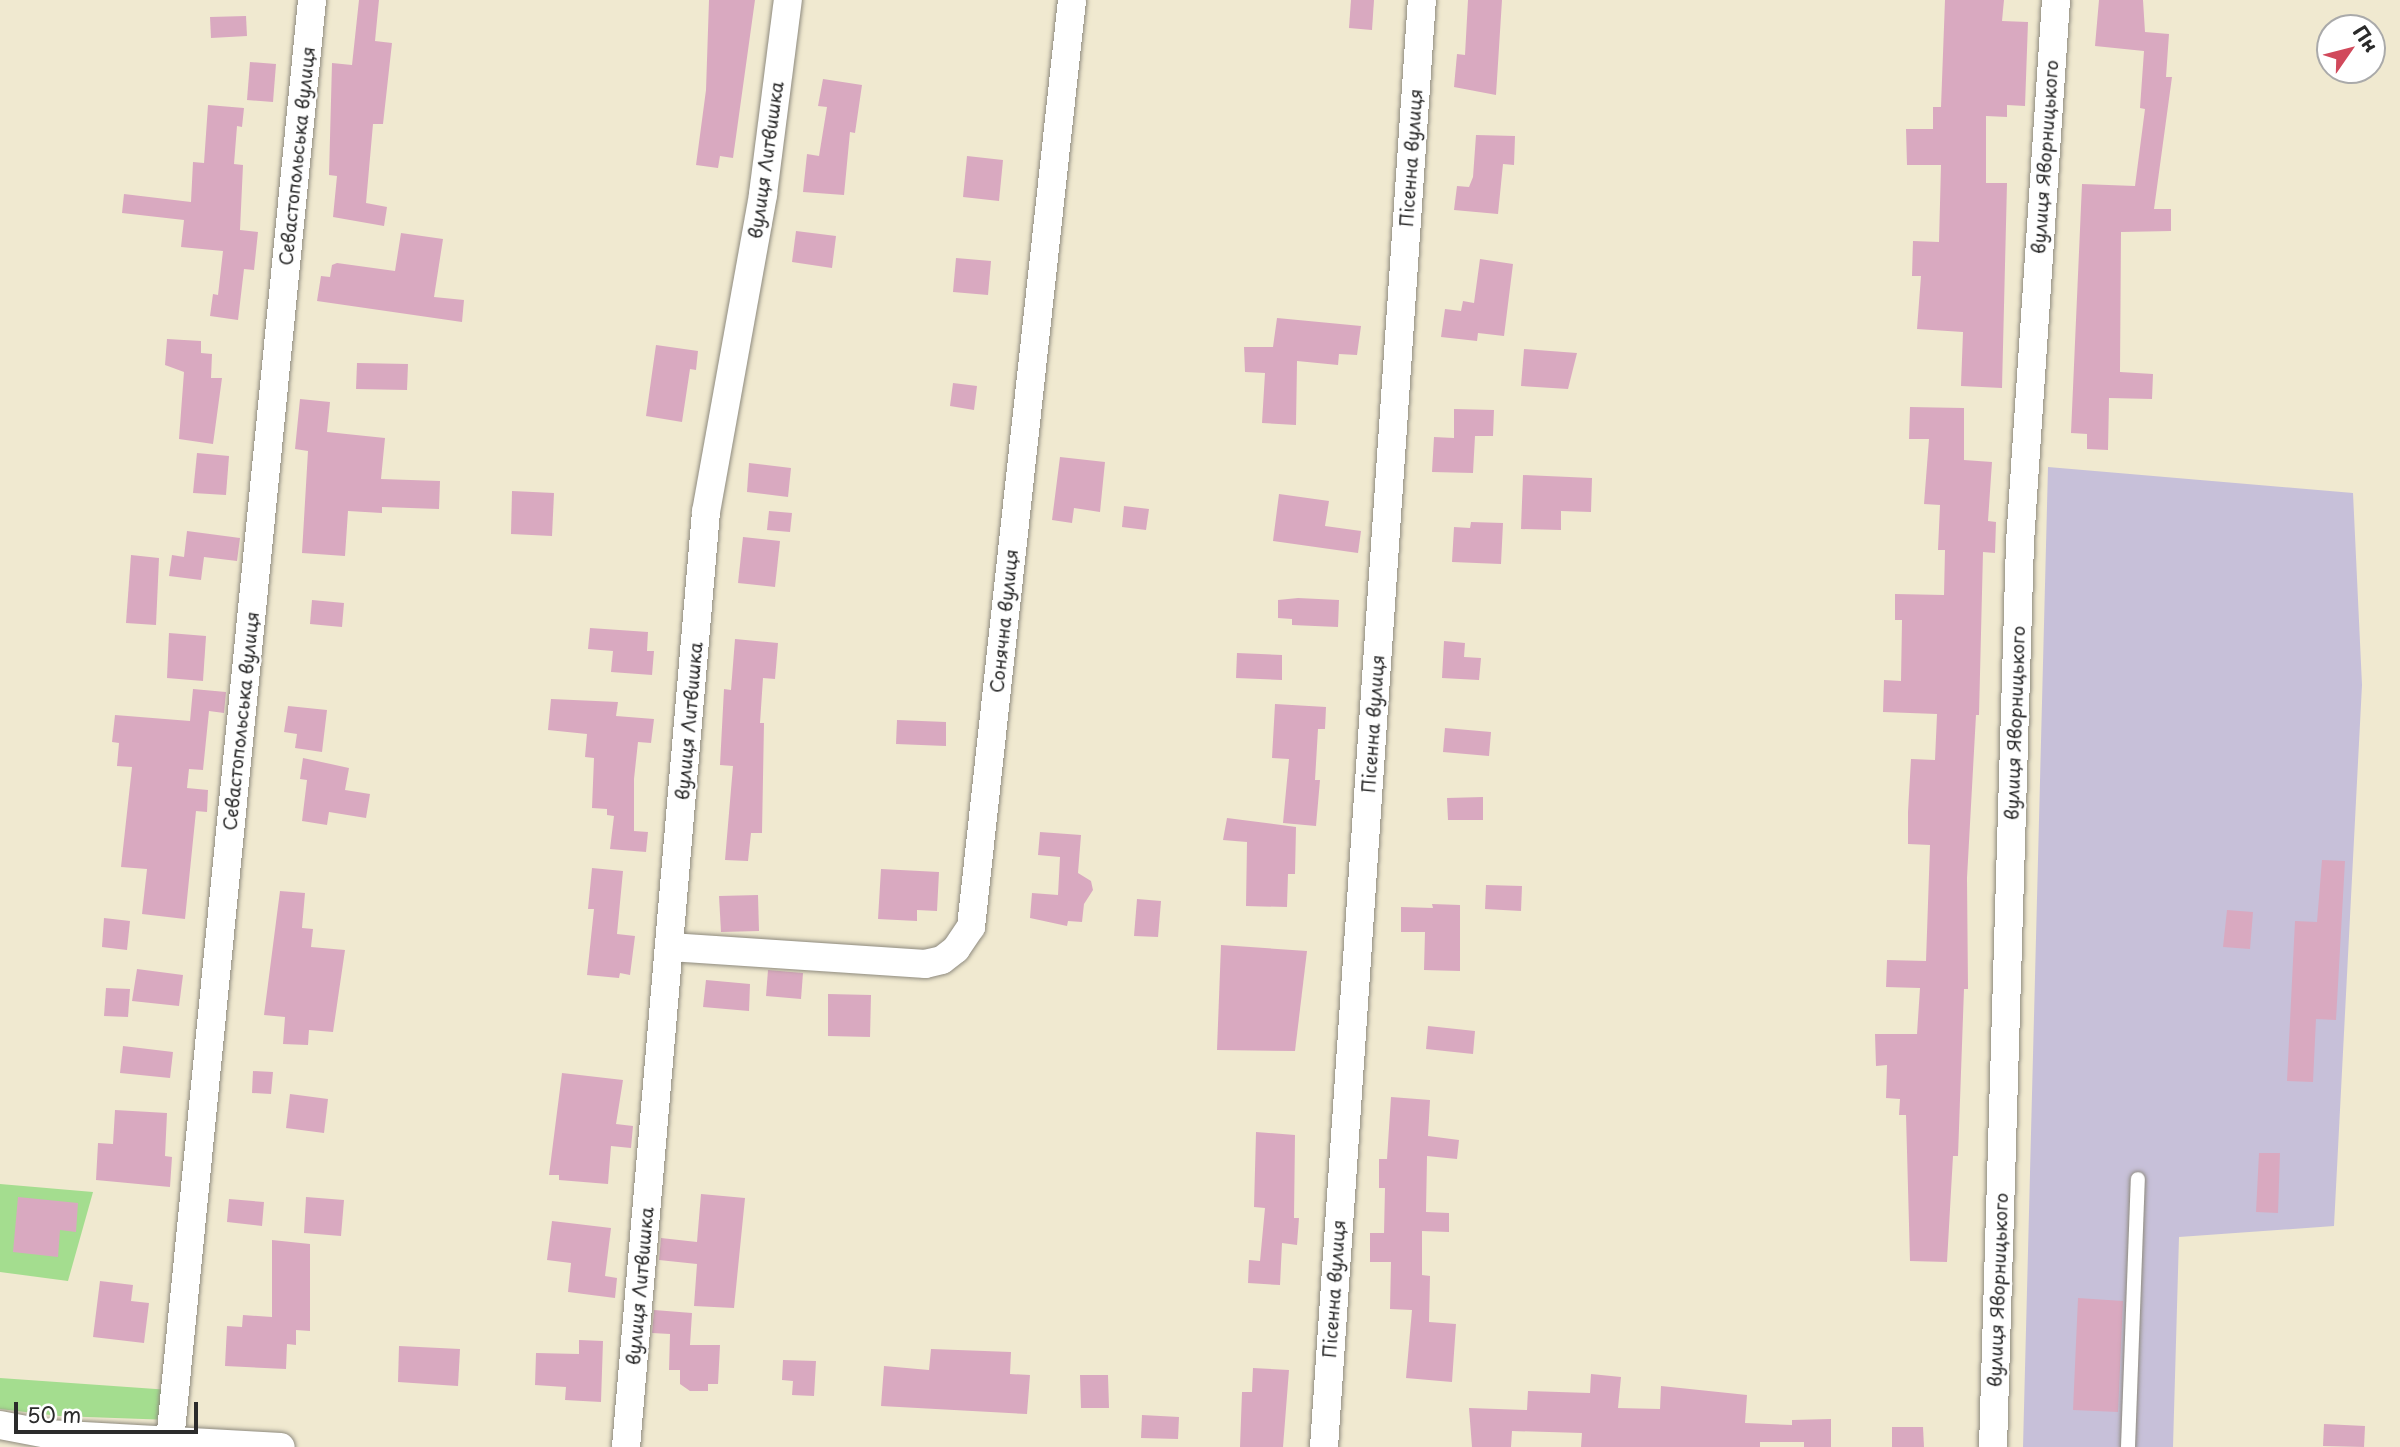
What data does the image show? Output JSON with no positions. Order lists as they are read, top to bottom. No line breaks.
{"streets":{"street":["Севастопольська вулиця","вулиця Яворницького","Пісенна вулиця","вулиця Литвишка","Сонячна вулиця"]},"crossings":[["вулиця Литвишка","Сонячна вулиця"]],"scale_bar":"50 m","north":"top right"}
